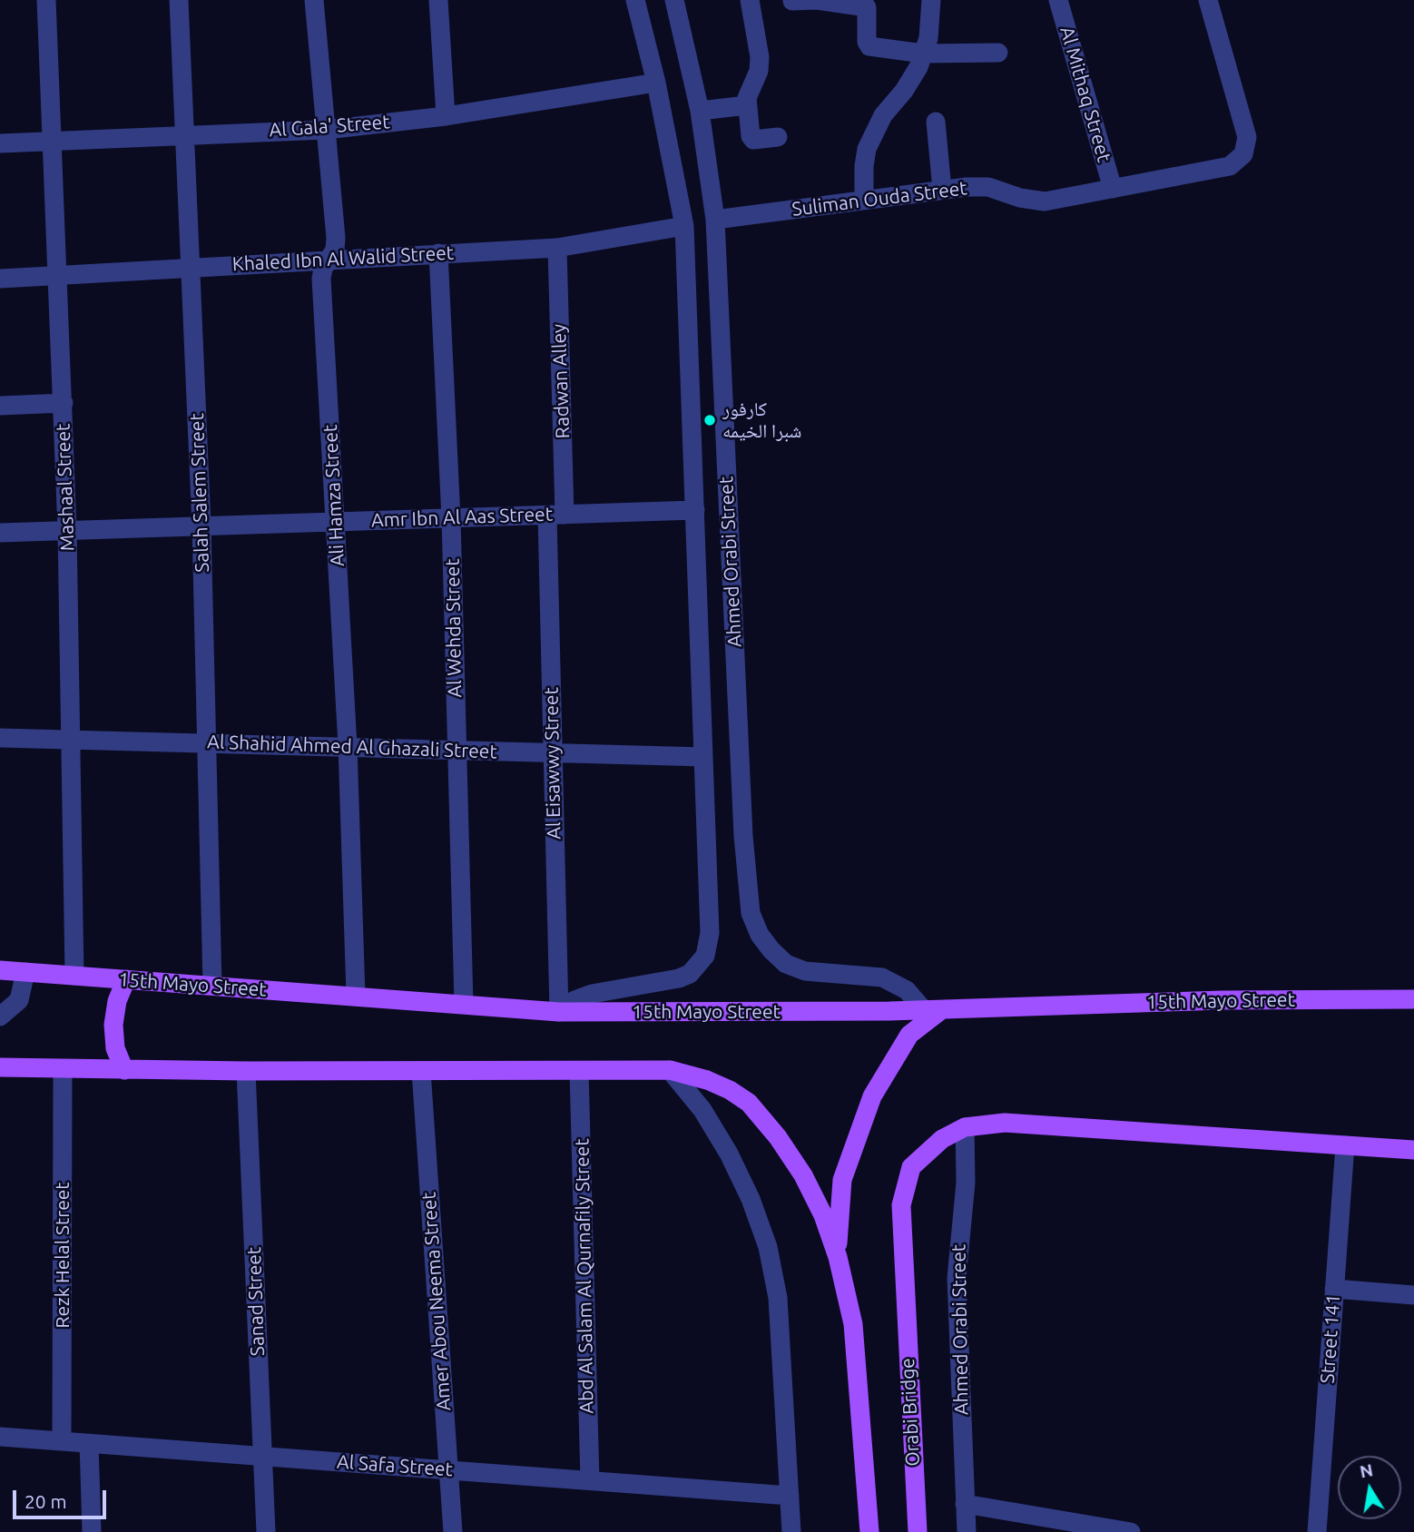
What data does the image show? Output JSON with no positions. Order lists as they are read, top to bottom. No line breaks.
{"streets":{"main road":["15th Mayo Street","Orabi Bridge"],"street":["Al Mithaq Street","Al Gala' Street","Suliman Ouda Street","Khaled Ibn Al Walid Street","Radwan Alley","Mashaal Street","Salah Salem Street","Ali Hamza Street","Amr Ibn Al Aas Street","Ahmed Orabi Street","Al Wehda Street","Al Shahid Ahmed Al Ghazali Street","Al Eisawwy Street","Rezk Helal Street","Abd Al Salam Al Qurnafily Street","Sanad Street","Amer Abou Neema Street","Street 141","Al Safa Street"]},"crossings":[["Al Mithaq Street","Suliman Ouda Street"],["Al Gala' Street","Mashaal Street"],["Al Gala' Street","Salah Salem Street"],["Al Gala' Street","Ali Hamza Street"],["Al Gala' Street","Ahmed Orabi Street"],["Suliman Ouda Street","Ahmed Orabi Street"],["Khaled Ibn Al Walid Street","Radwan Alley"],["Khaled Ibn Al Walid Street","Mashaal Street"],["Khaled Ibn Al Walid Street","Salah Salem Street"],["Khaled Ibn Al Walid Street","Ali Hamza Street"],["Khaled Ibn Al Walid Street","Ahmed Orabi Street"],["Khaled Ibn Al Walid Street","Al Wehda Street"],["Radwan Alley","Amr Ibn Al Aas Street"],["Radwan Alley","Al Eisawwy Street"],["Mashaal Street","Amr Ibn Al Aas Street"],["Mashaal Street","Al Shahid Ahmed Al Ghazali Street"],["Mashaal Street","15th Mayo Street"],["Salah Salem Street","Amr Ibn Al Aas Street"],["Salah Salem Street","Al Shahid Ahmed Al Ghazali Street"],["Salah Salem Street","15th Mayo Street"],["Ali Hamza Street","Amr Ibn Al Aas Street"],["Ali Hamza Street","Al Shahid Ahmed Al Ghazali Street"],["Ali Hamza Street","15th Mayo Street"],["Amr Ibn Al Aas Street","Ahmed Orabi Street"],["Amr Ibn Al Aas Street","Al Wehda Street"],["Amr Ibn Al Aas Street","Al Eisawwy Street"],["Ahmed Orabi Street","Al Shahid Ahmed Al Ghazali Street"],["Ahmed Orabi Street","Al Eisawwy Street"],["Ahmed Orabi Street","15th Mayo Street"],["Ahmed Orabi Street","Orabi Bridge"],["Al Wehda Street","Al Shahid Ahmed Al Ghazali Street"],["Al Wehda Street","15th Mayo Street"],["Al Shahid Ahmed Al Ghazali Street","Al Eisawwy Street"],["Al Eisawwy Street","15th Mayo Street"],["Rezk Helal Street","Al Safa Street"],["Abd Al Salam Al Qurnafily Street","Al Safa Street"],["Sanad Street","Al Safa Street"],["Amer Abou Neema Street","Al Safa Street"]],"places":["كارفور شبرا الخيمه"],"scale_bar":"20 m","north":"top"}
